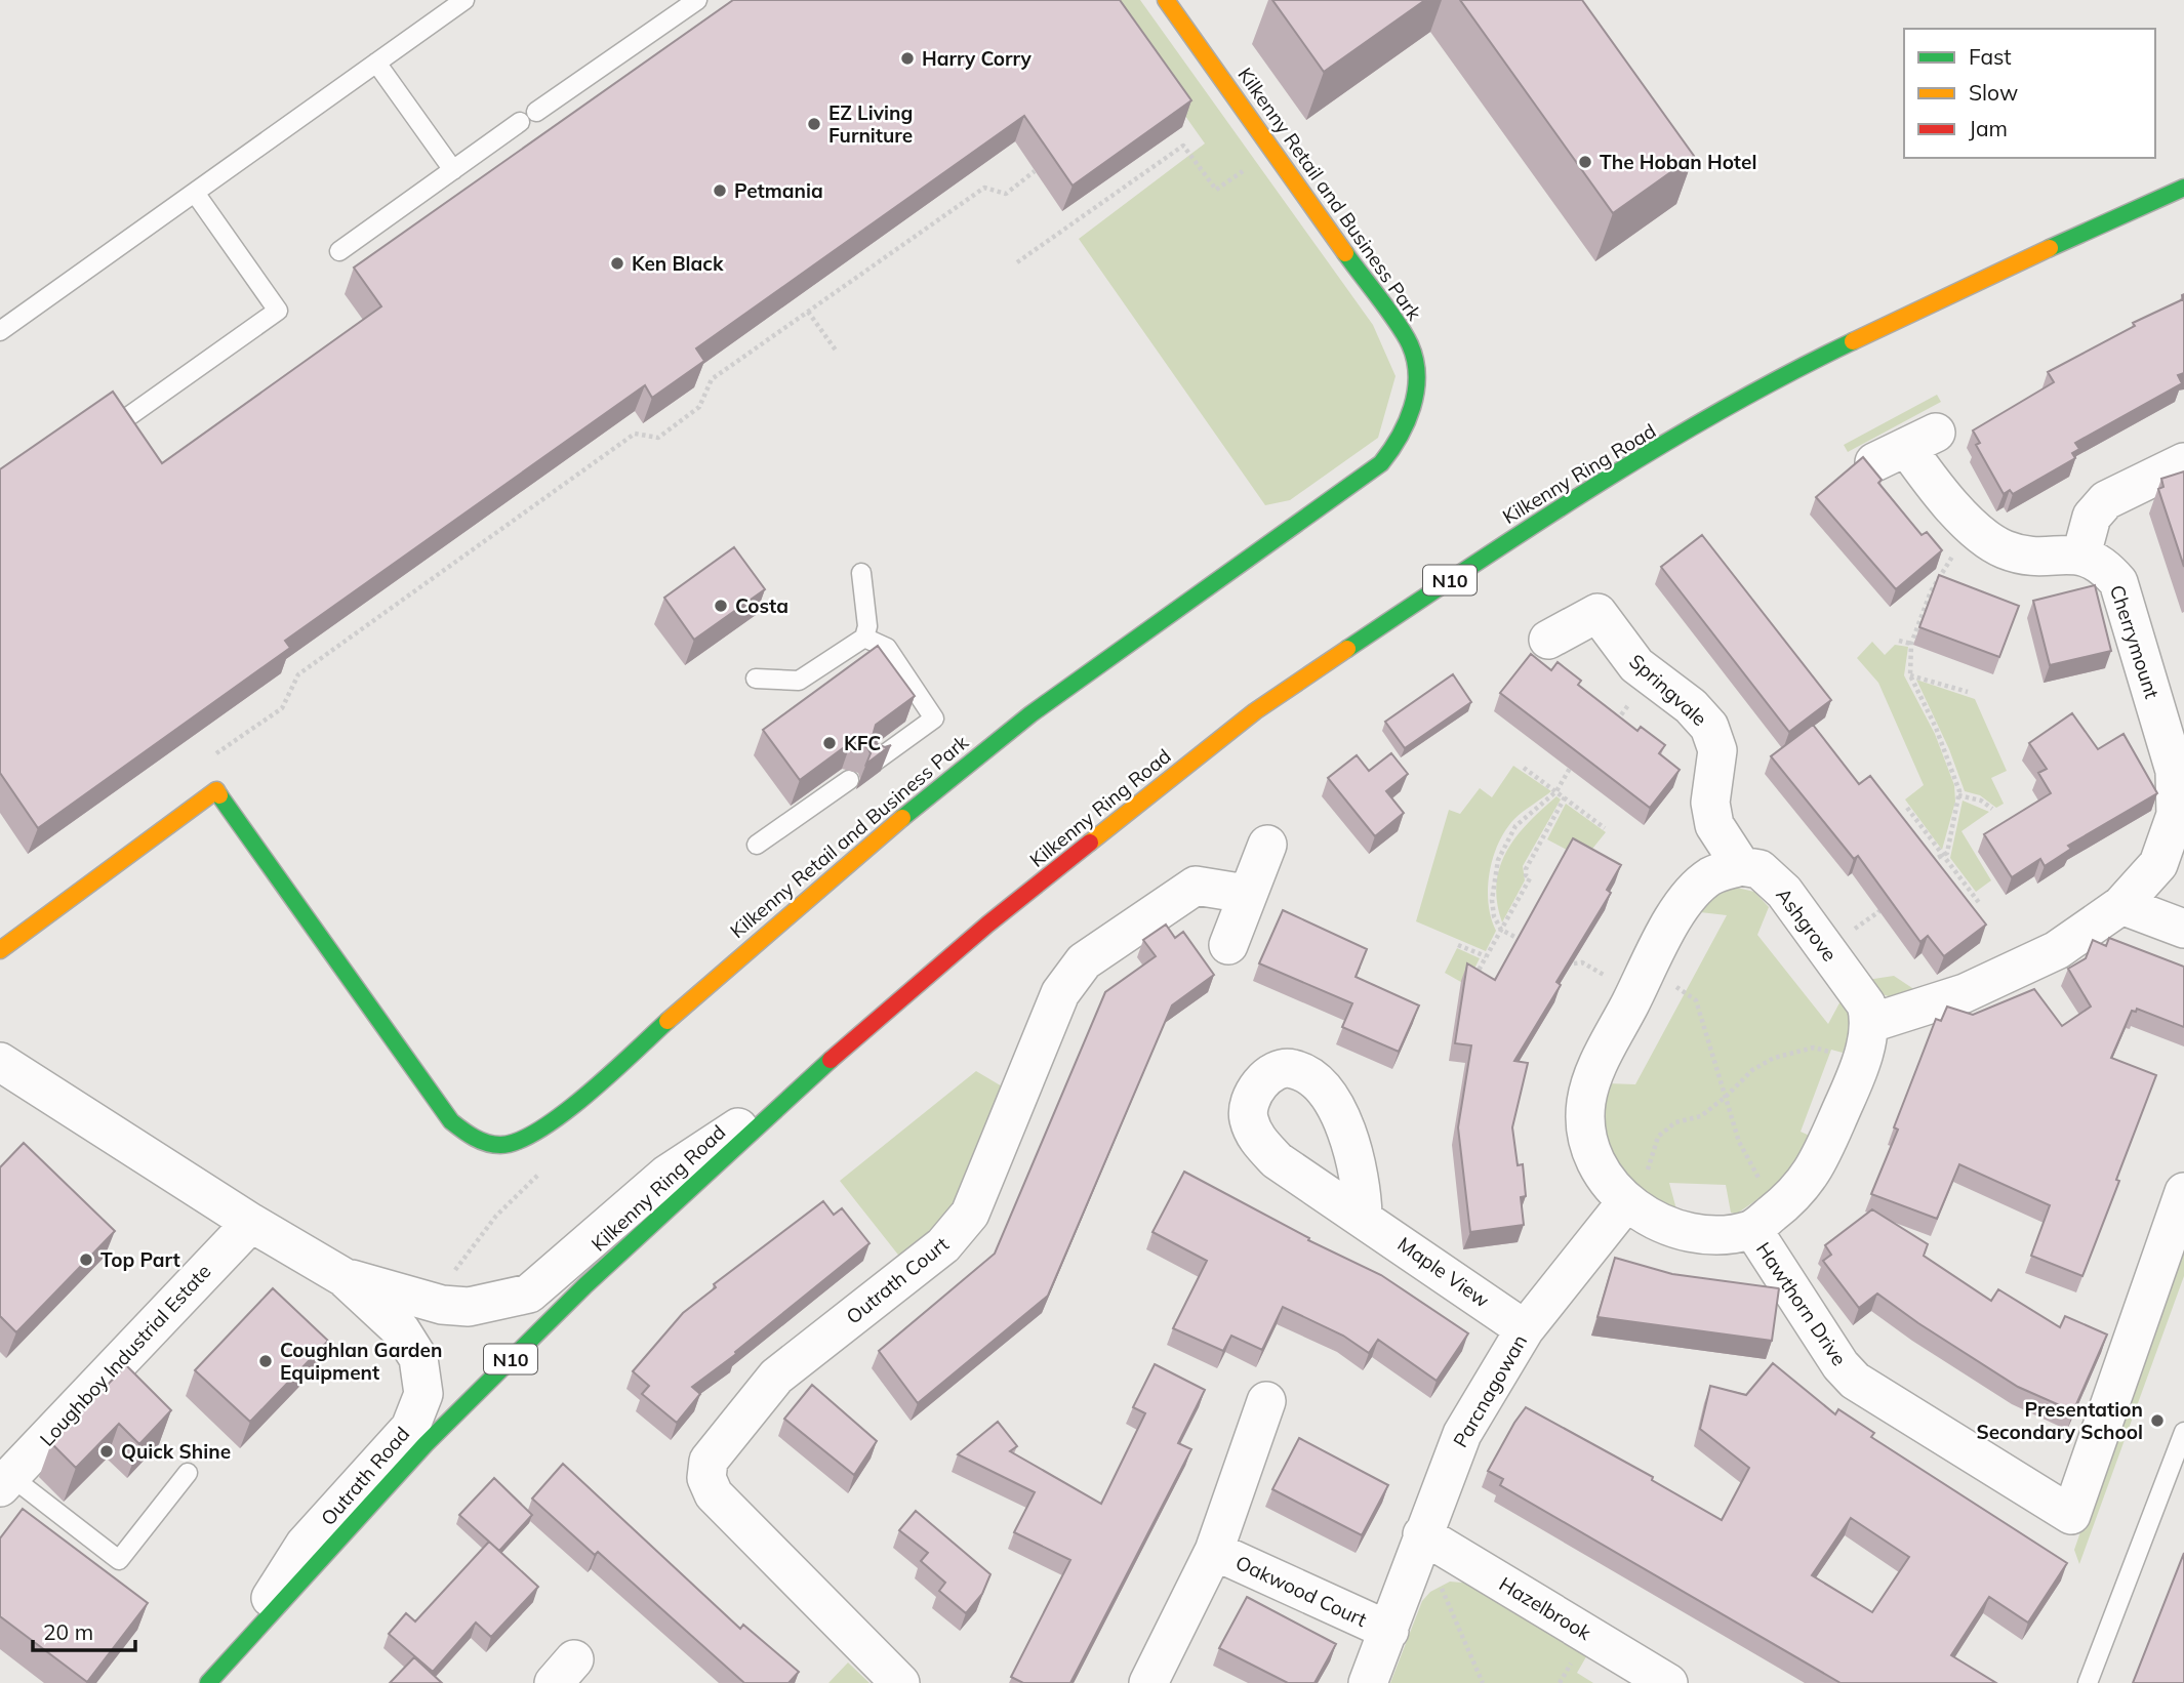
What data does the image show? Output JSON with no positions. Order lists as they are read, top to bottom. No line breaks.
{"streets":{"main road":["Kilkenny Retail and Business Park","Kilkenny Ring Road","N10"],"street":["Cherrymount","Springvale","Ashgrove","Maple View","Outrath Court","Hawthorn Drive","Loughboy Industrial Estate","Parcnagowan","Outrath Road","Oakwood Court","Hazelbrook"]},"crossings":[["Kilkenny Ring Road","Outrath Road"],["Cherrymount","Ashgrove"],["Springvale","Ashgrove"],["Maple View","Parcnagowan"],["Loughboy Industrial Estate","Outrath Road"],["Parcnagowan","Oakwood Court"],["Parcnagowan","Hazelbrook"]],"places":["Harry Corry","EZ Living Furniture","The Hoban Hotel","Petmania","Ken Black","Costa","KFC","Top Part","Coughlan Garden Equipment","Presentation Secondary School","Quick Shine"],"legend":["Fast","Slow","Jam"],"scale_bar":"20 m"}
